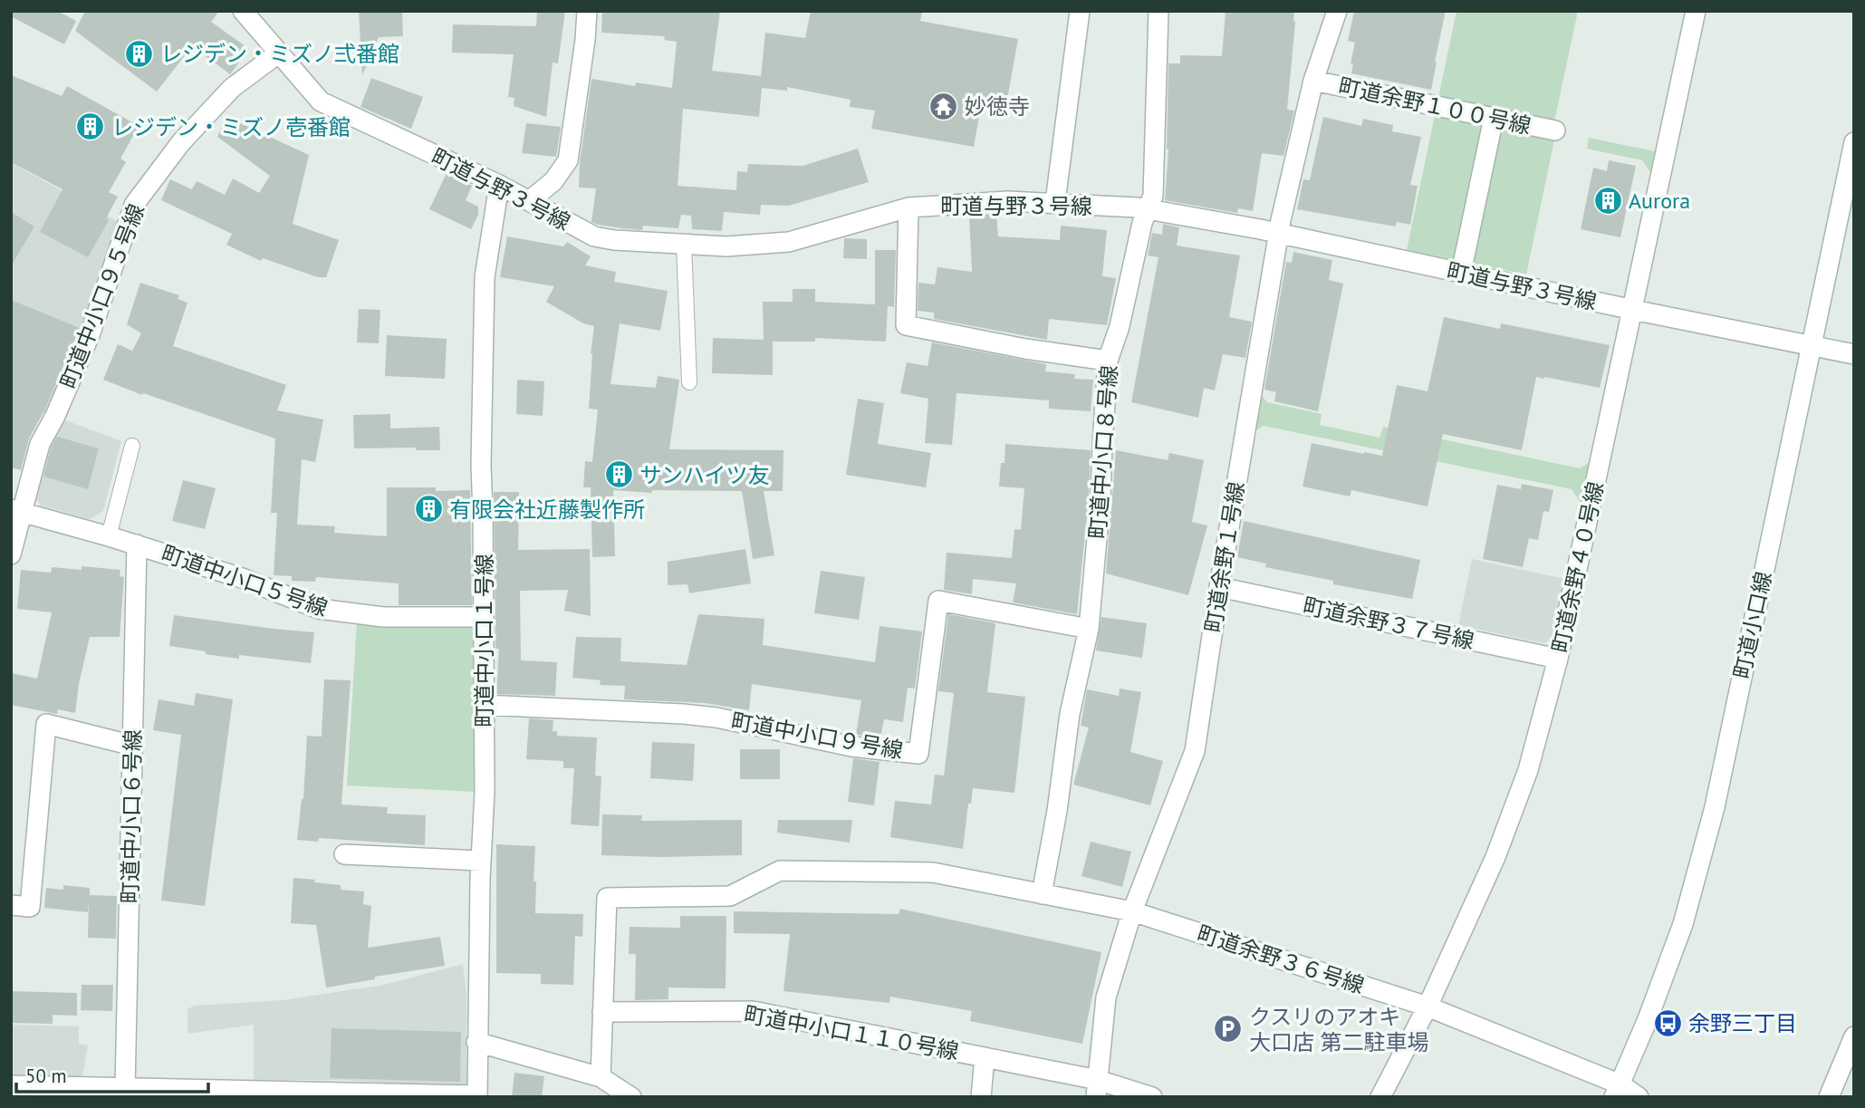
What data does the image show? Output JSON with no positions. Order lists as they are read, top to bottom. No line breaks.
{"streets":{"street":["町道余野１００号線","町道与野３号線","町道中小口９５号線","町道中小口８号線","町道余野１号線","町道余野４０号線","町道中小口５号線","町道余野３７号線","町道小口線","町道中小口１号線","町道中小口９号線","町道中小口６号線","町道余野３６号線","町道中小口１１０号線"]},"crossings":[["町道余野１００号線","町道余野１号線"],["町道与野３号線","町道中小口９５号線"],["町道与野３号線","町道中小口８号線"],["町道与野３号線","町道余野１号線"],["町道与野３号線","町道余野４０号線"],["町道与野３号線","町道小口線"],["町道与野３号線","町道中小口１号線"],["町道中小口９５号線","町道中小口５号線"],["町道中小口８号線","町道中小口９号線"],["町道中小口８号線","町道余野３６号線"],["町道余野１号線","町道余野３７号線"],["町道余野１号線","町道余野３６号線"],["町道余野１号線","町道中小口１１０号線"],["町道余野４０号線","町道余野３７号線"],["町道余野４０号線","町道余野３６号線"],["町道中小口５号線","町道中小口１号線"],["町道中小口５号線","町道中小口６号線"],["町道小口線","町道余野３６号線"],["町道中小口１号線","町道中小口９号線"],["町道余野３６号線","町道中小口１１０号線"]],"places":{"building":["レジデン・ミズノ弍番館","レジデン・ミズノ壱番館","Aurora","サンハイツ友","有限会社近藤製作所"],"temple":["妙徳寺"],"bus stop":["余野三丁目"],"parking":["クスリのアオキ 大口店 第二駐車場"]},"scale_bar":"50 m"}
